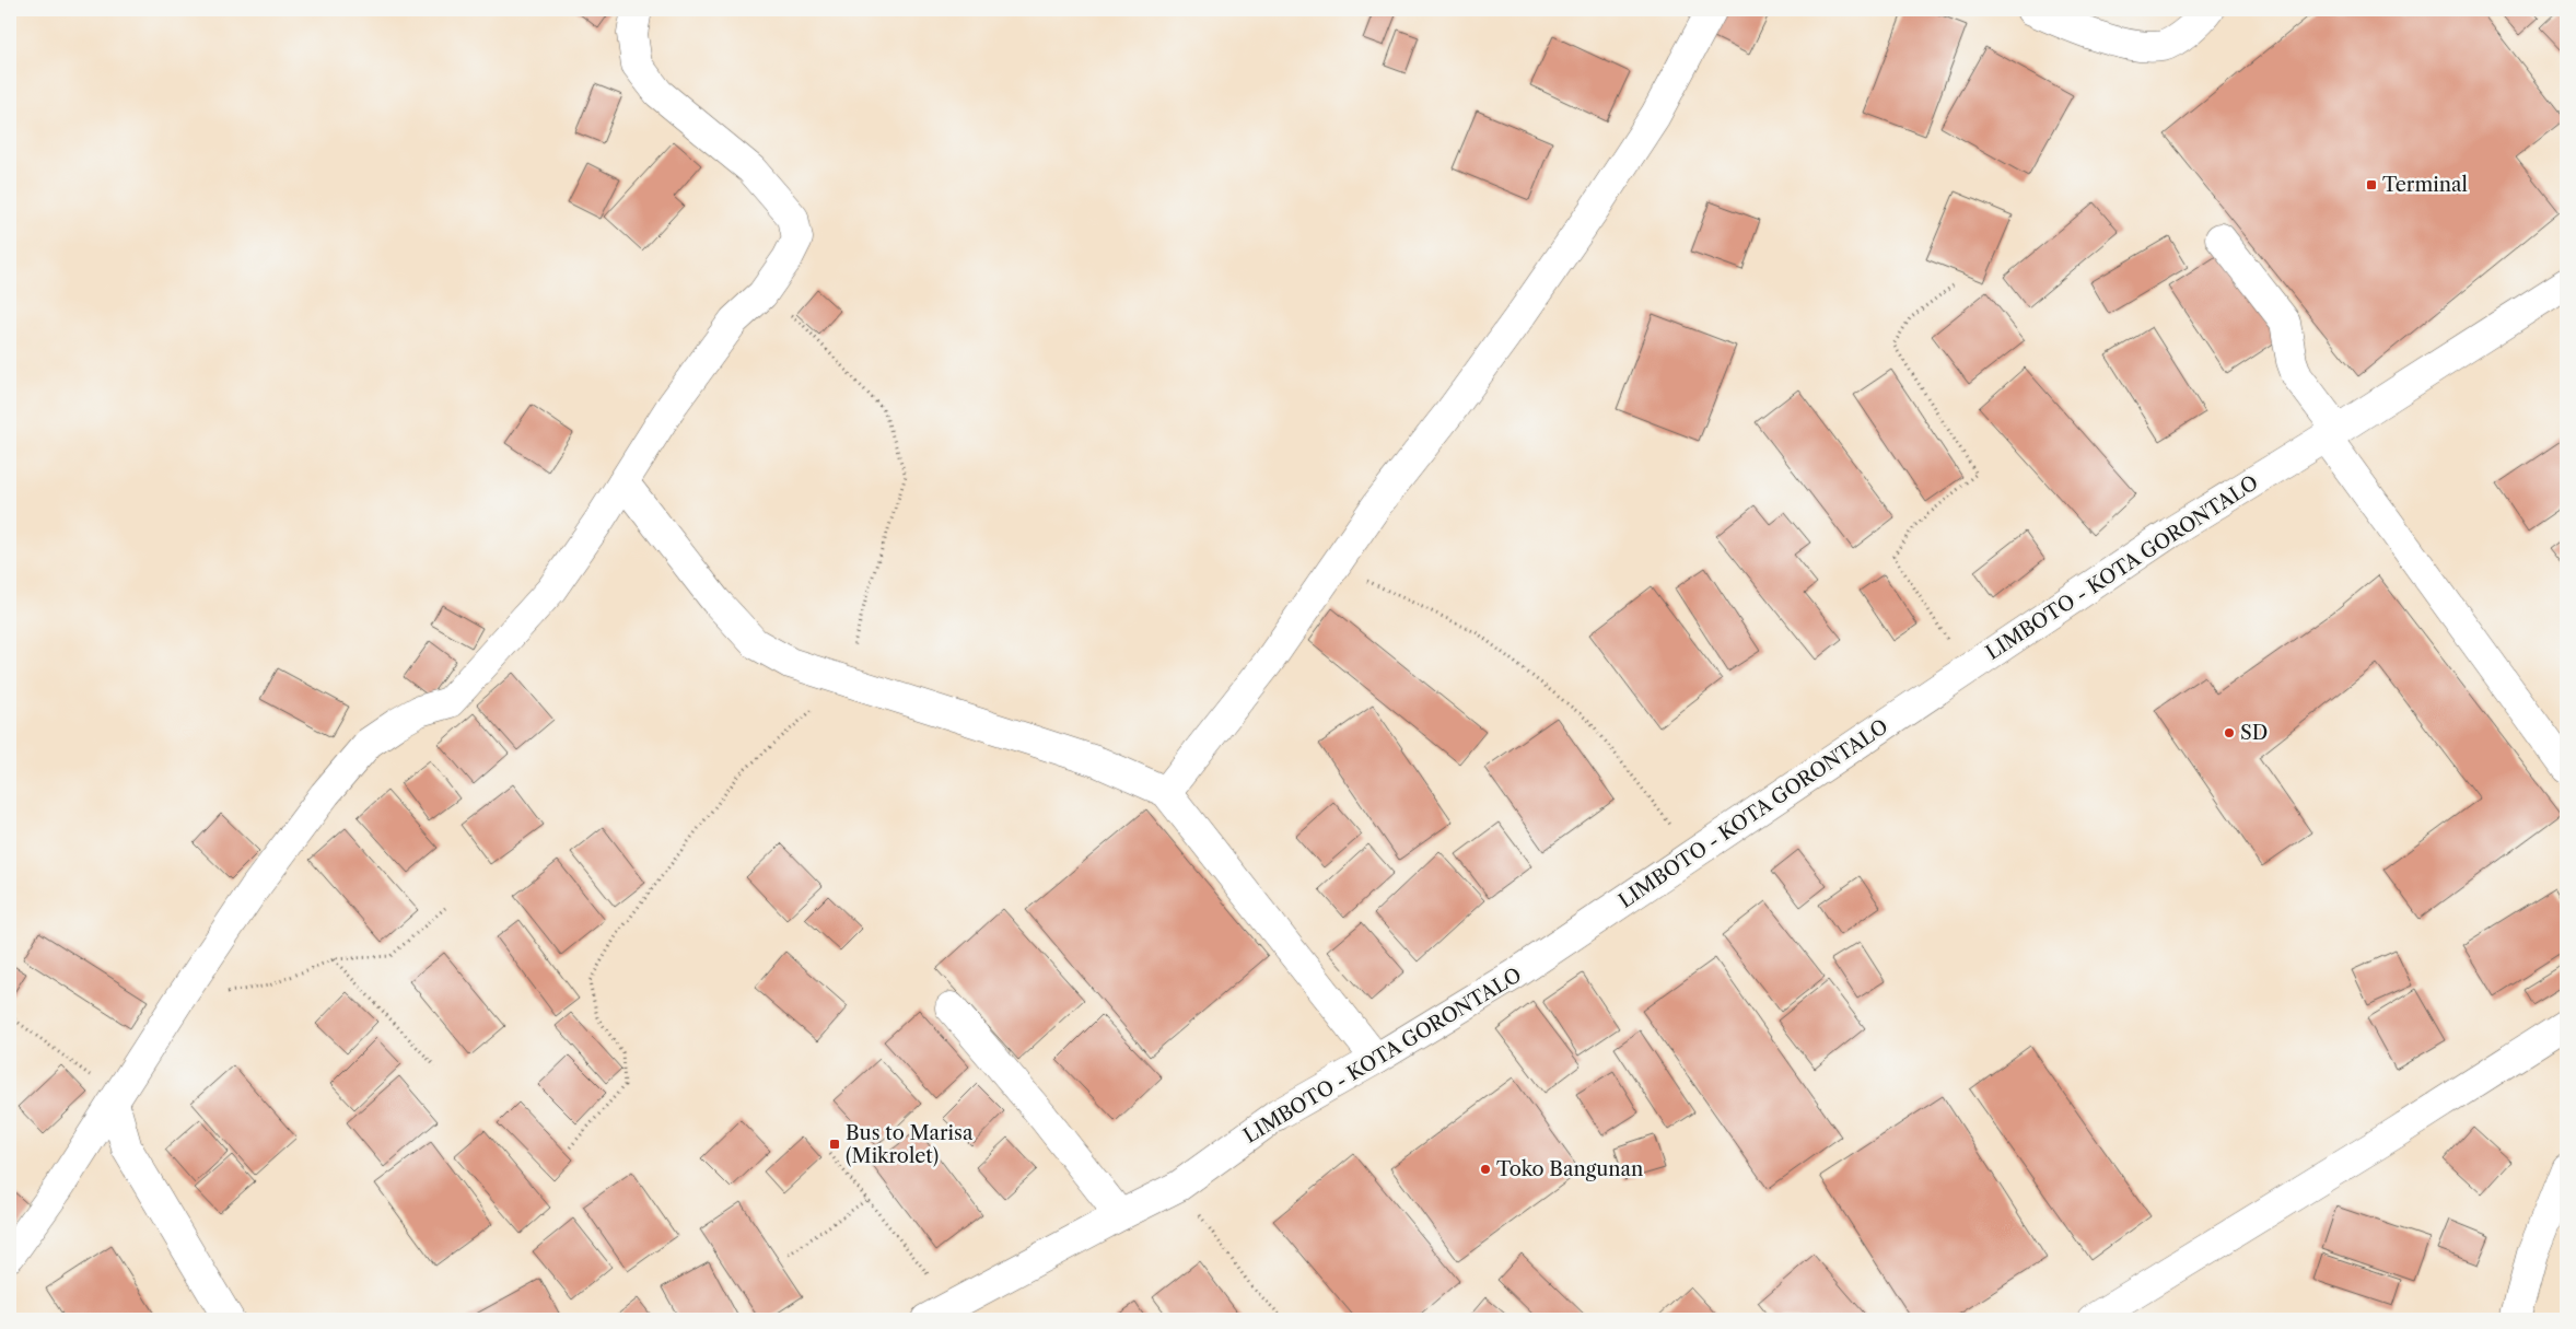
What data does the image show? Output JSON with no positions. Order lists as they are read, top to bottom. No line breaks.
{"streets":{"main road":["LIMBOTO - KOTA GORONTALO"]},"places":{"transit":["Terminal","Bus to Marisa (Mikrolet)"],"other":["SD","Toko Bangunan"]}}
